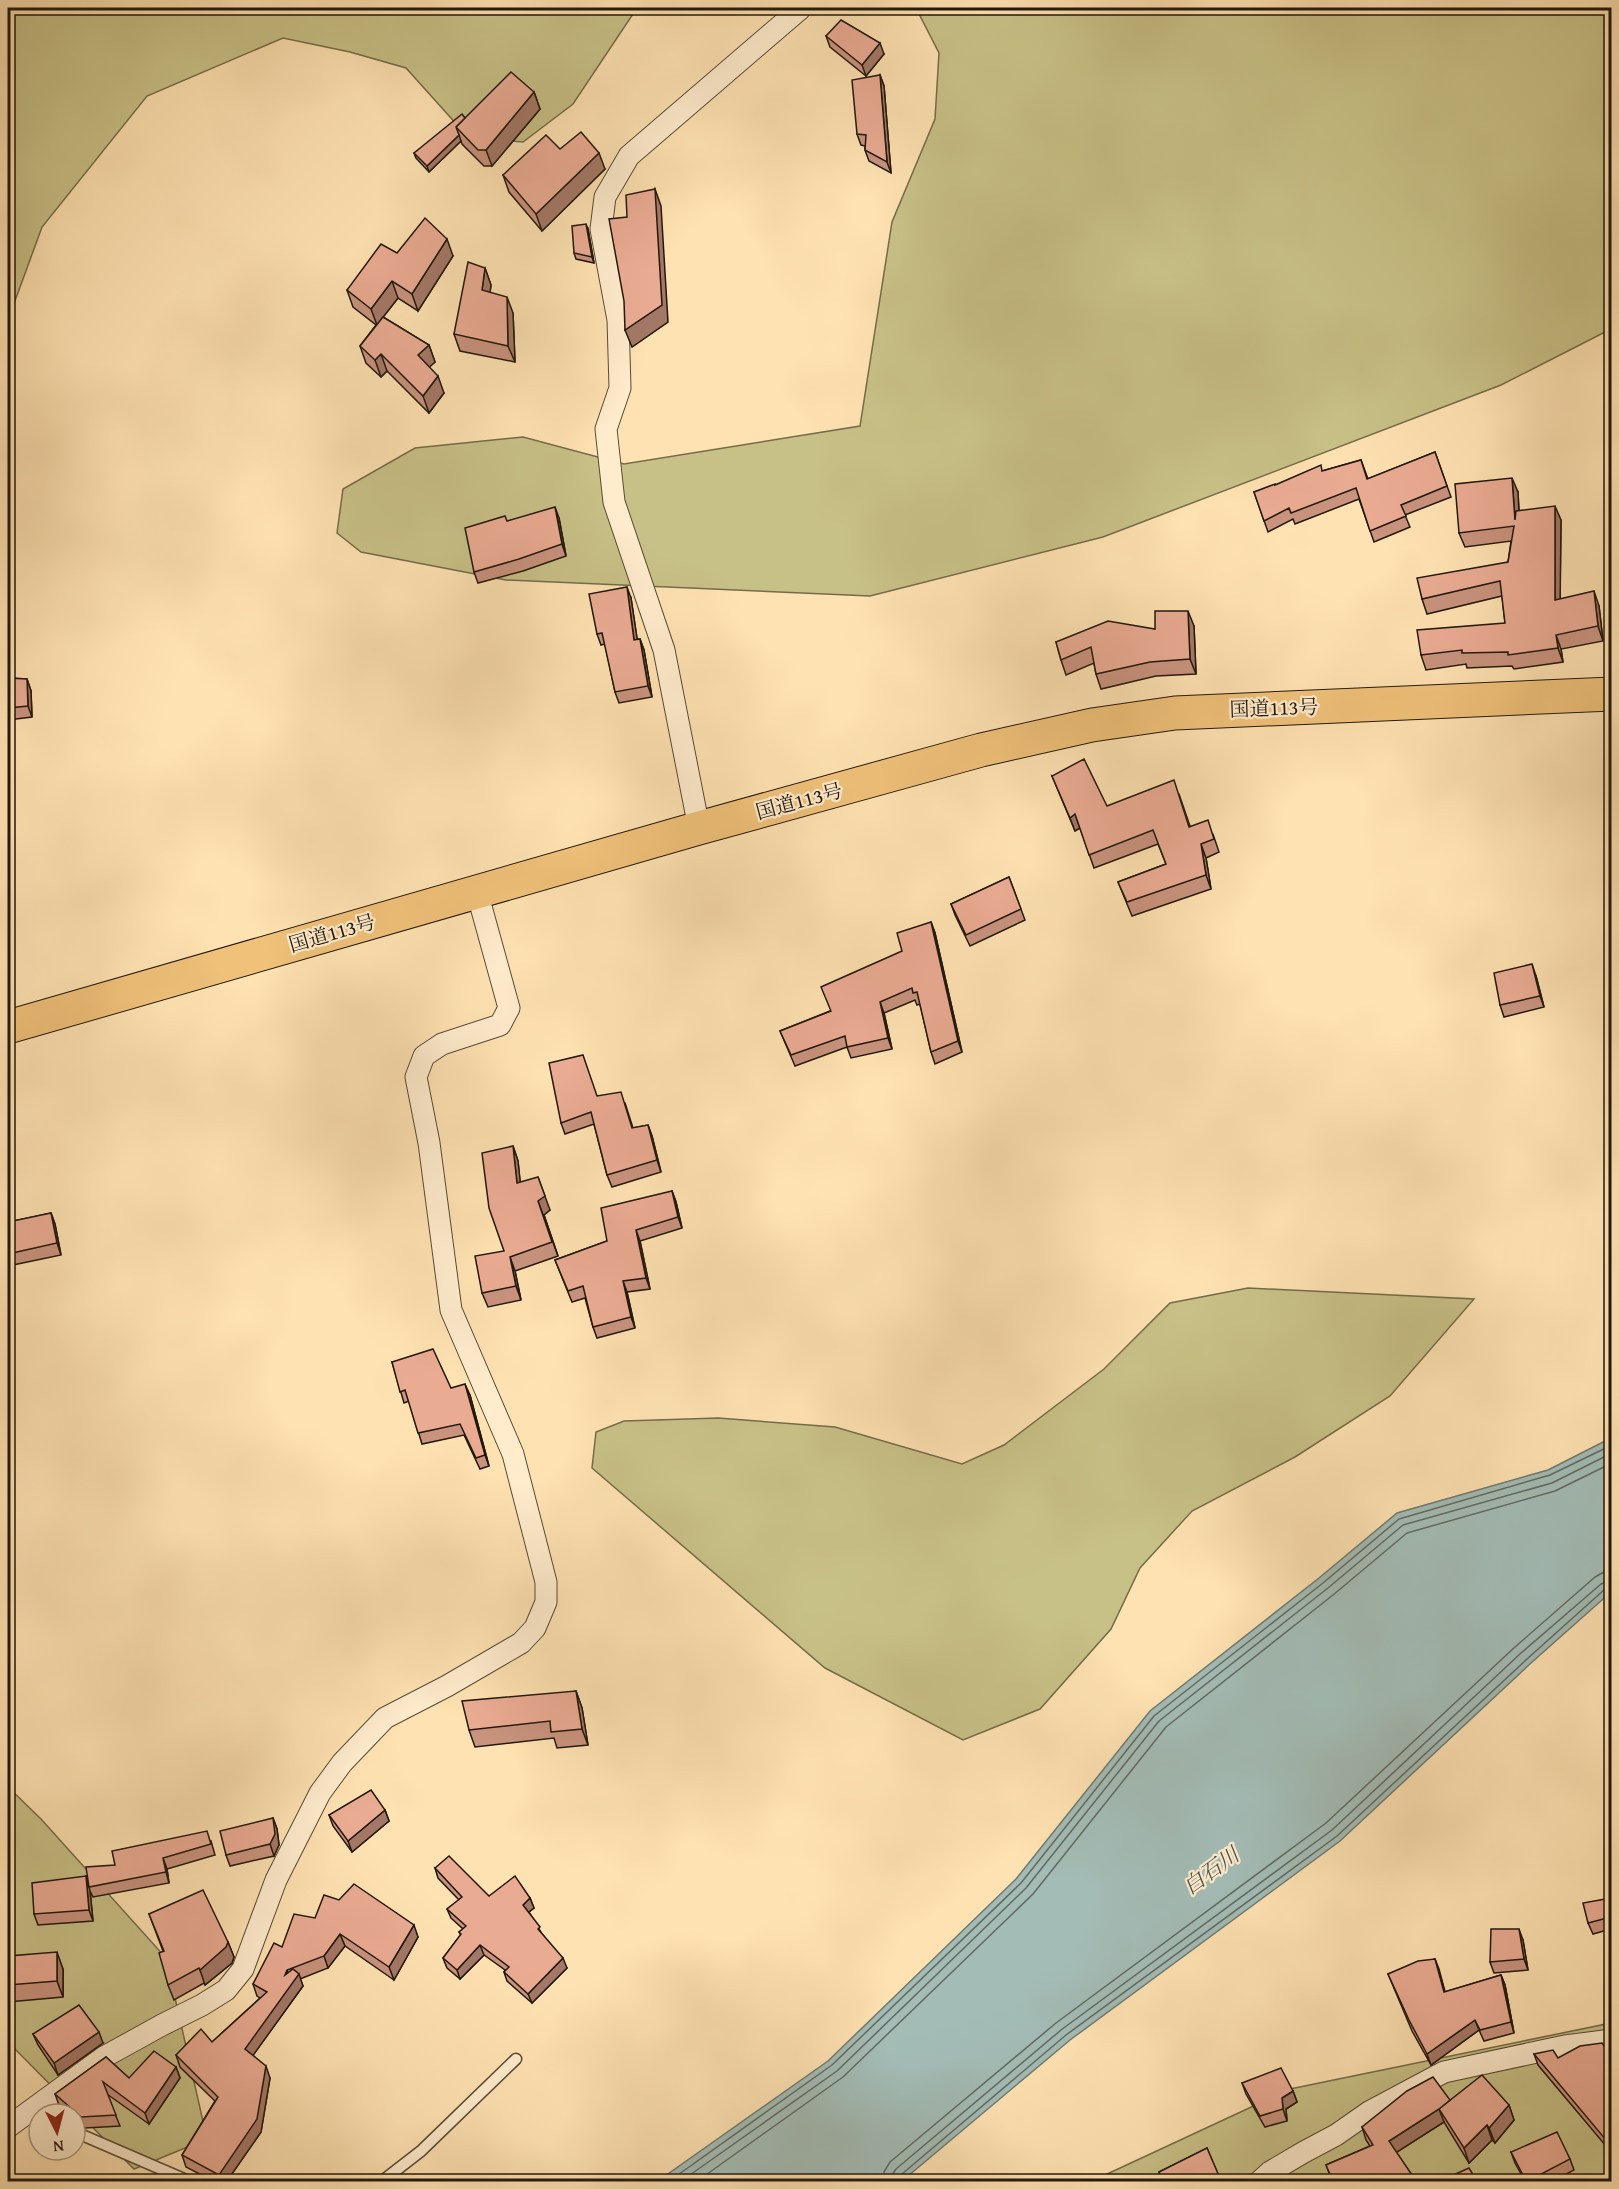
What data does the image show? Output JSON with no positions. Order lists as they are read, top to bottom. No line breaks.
{"streets":{"highway":["国道113号"]},"water":["白石川"],"north":"bottom"}
